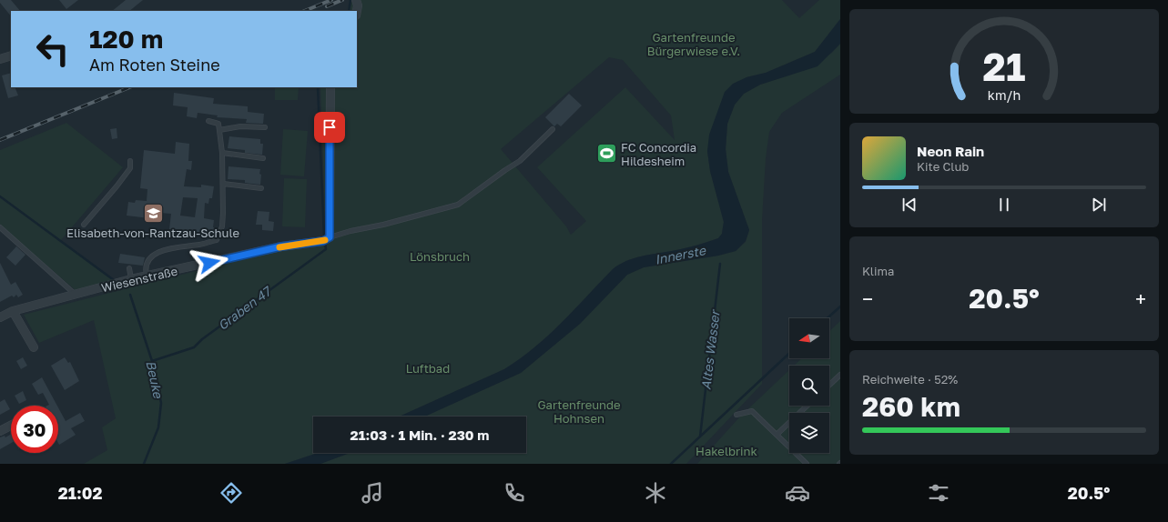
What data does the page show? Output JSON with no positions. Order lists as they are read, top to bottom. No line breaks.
{"streets":{"street":["Wiesenstraße"]},"water":["Innerste","Graben 47","Altes Wasser","Beuke"],"parks":["Gartenfreunde Bürgerwiese e.V.","Lönsbruch","Luftbad","Gartenfreunde Hohnsen","Hakelbrink"],"places":{"sports":["FC Concordia Hildesheim"],"school or university":["Elisabeth-von-Rantzau-Schule"]},"north":"left","page":{"turn":["120 m","Am Roten Steine"],"song":["Neon Rain","Kite Club"],"tile":["Klima",["Reichweite · 52%","260 km"]],"heat":["−","20.5°","+"],"limit":"30","trip":"21:03 · 1 Min. · 230 m","tabs":["21:02","20.5°"],"gauge":["21","km/h"]}}
